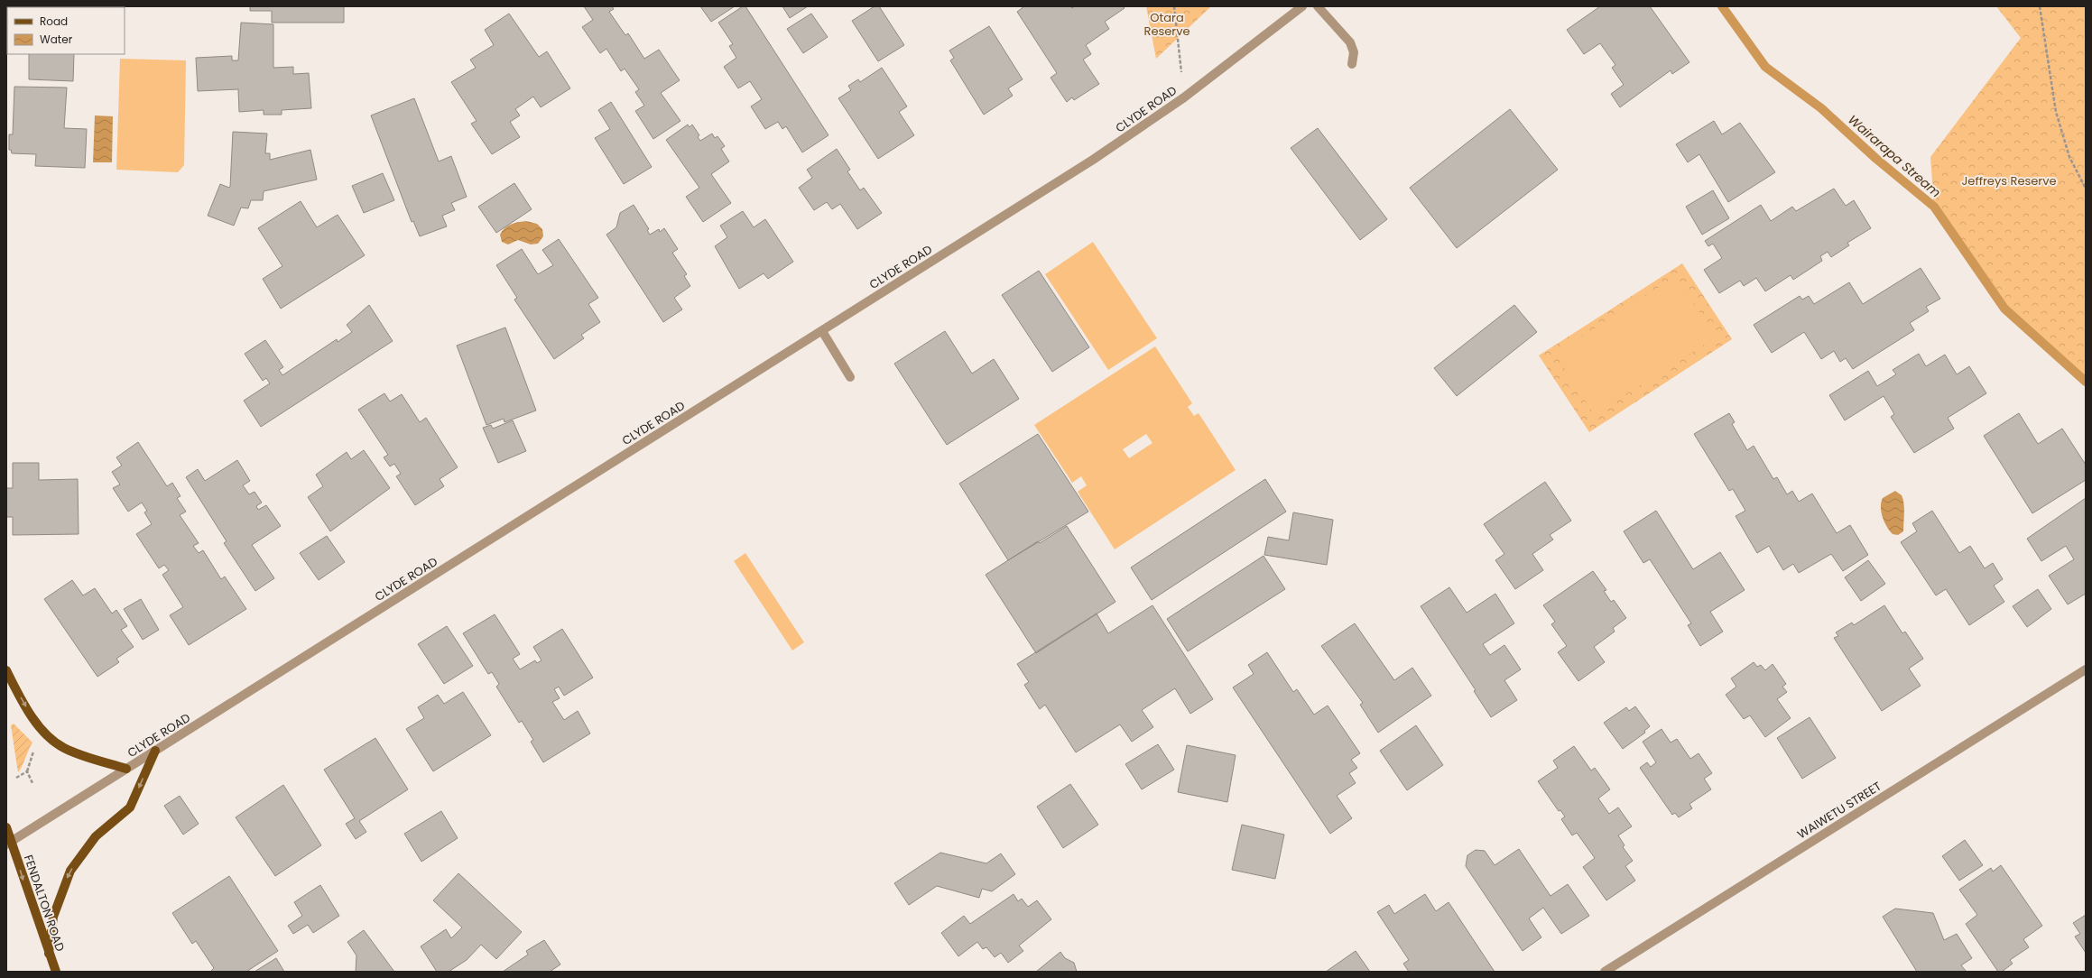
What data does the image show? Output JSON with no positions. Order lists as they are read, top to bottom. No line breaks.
{"streets":{"main road":["FENDALTON ROAD"],"street":["CLYDE ROAD","WAIWETU STREET"]},"crossings":[["CLYDE ROAD","FENDALTON ROAD"]],"one_way":["FENDALTON ROAD"],"water":["Wairarapa Stream"],"parks":["Otara Reserve","Jeffreys Reserve"],"legend":["Road","Water"]}
